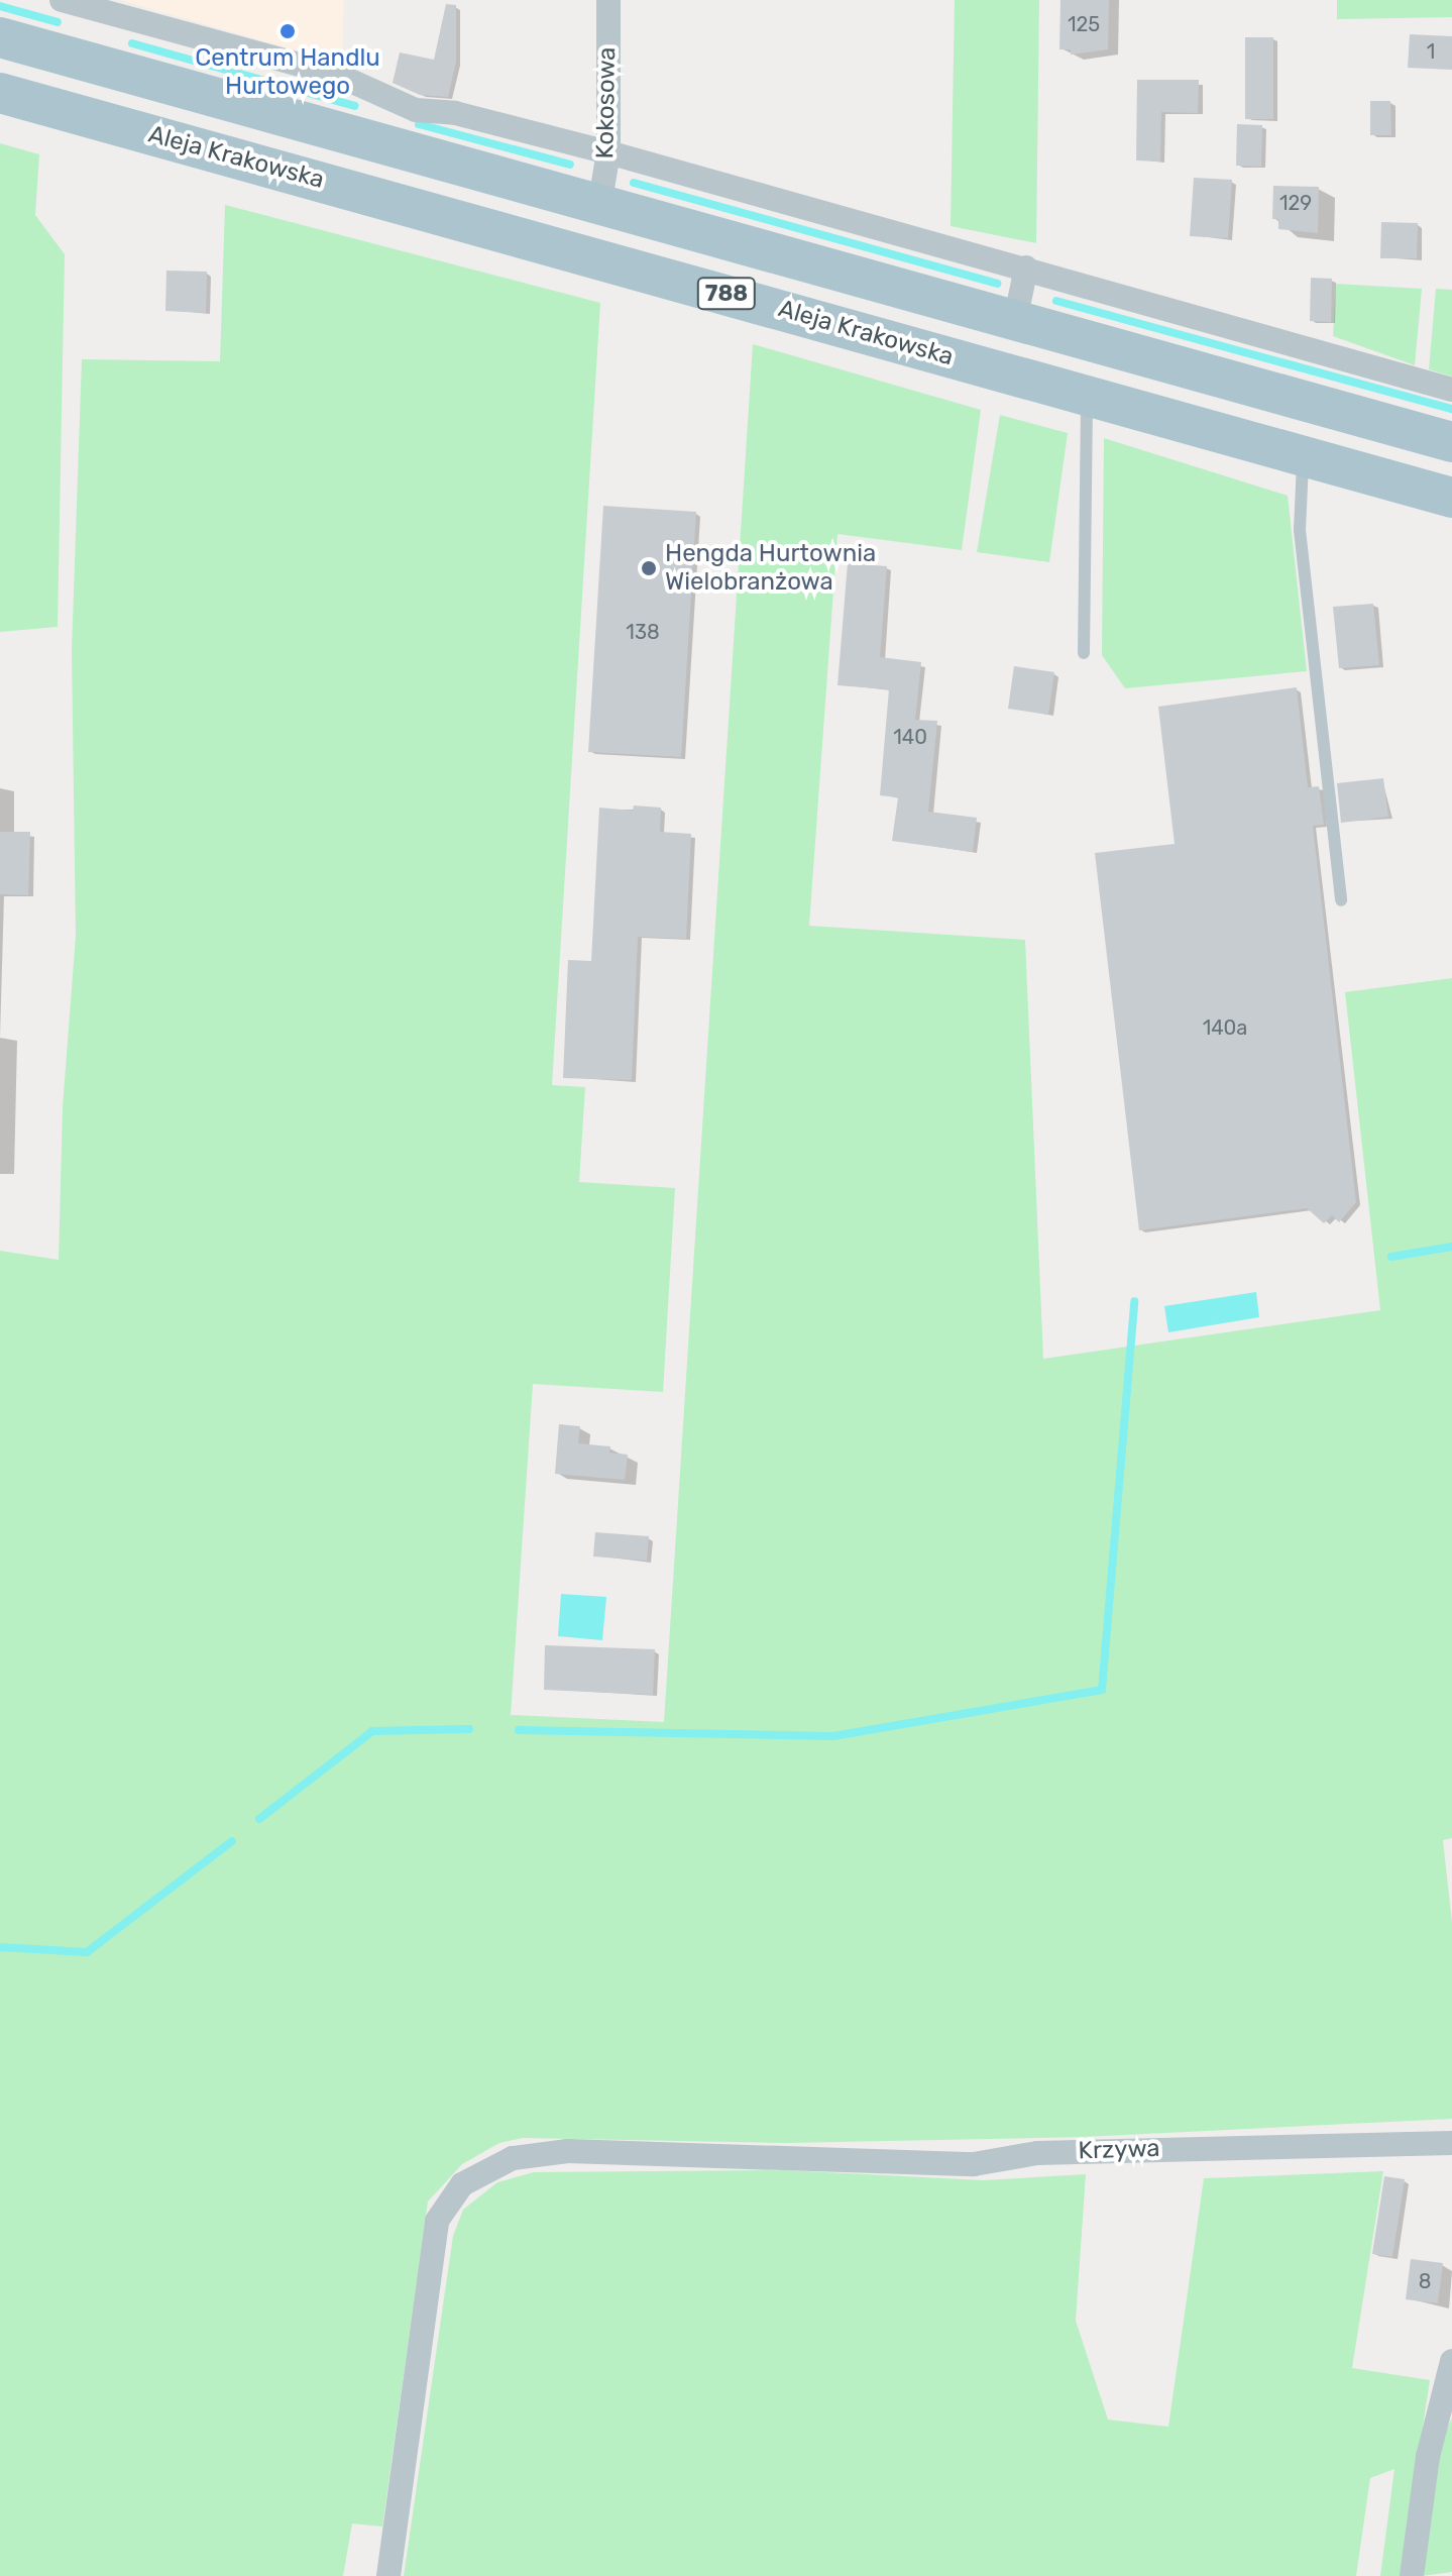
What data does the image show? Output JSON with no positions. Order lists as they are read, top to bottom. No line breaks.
{"streets":{"main road":["Aleja Krakowska","788"],"street":["Kokosowa","Krzywa"]},"crossings":[["Kokosowa","Aleja Krakowska"]],"places":["Centrum Handlu Hurtowego","Hengda Hurtownia Wielobranżowa"],"house_numbers":["125","1","129","138","140","140a","8"]}
